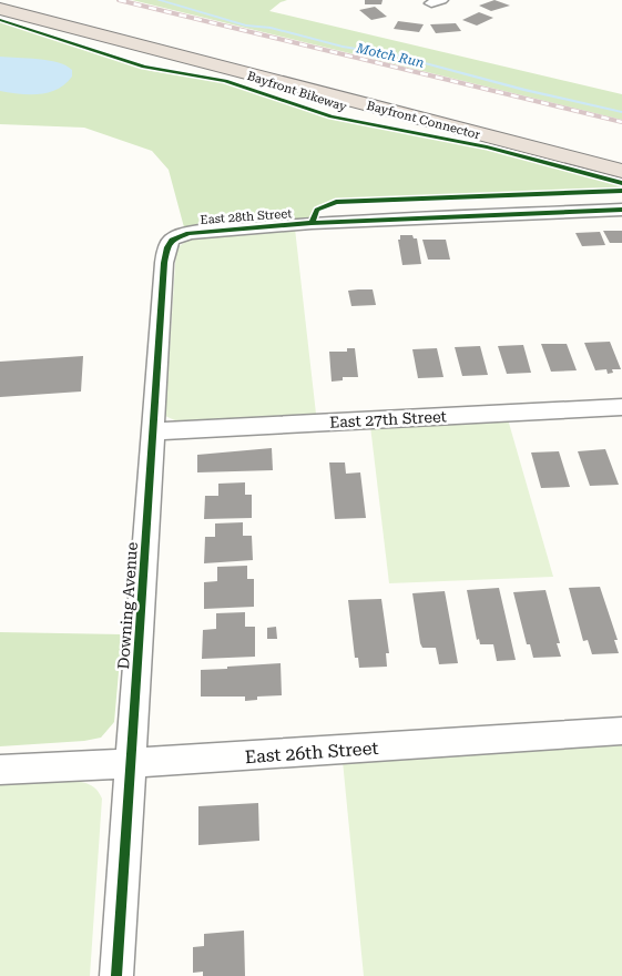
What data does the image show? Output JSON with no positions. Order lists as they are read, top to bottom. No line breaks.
{"streets":{"highway":["Bayfront Connector"],"street":["East 28th Street","East 27th Street","Downing Avenue","East 26th Street"],"cycle path":["Bayfront Bikeway"]},"crossings":[["East 28th Street","Downing Avenue"],["East 27th Street","Downing Avenue"],["Downing Avenue","East 26th Street"]],"water":["Motch Run"]}
